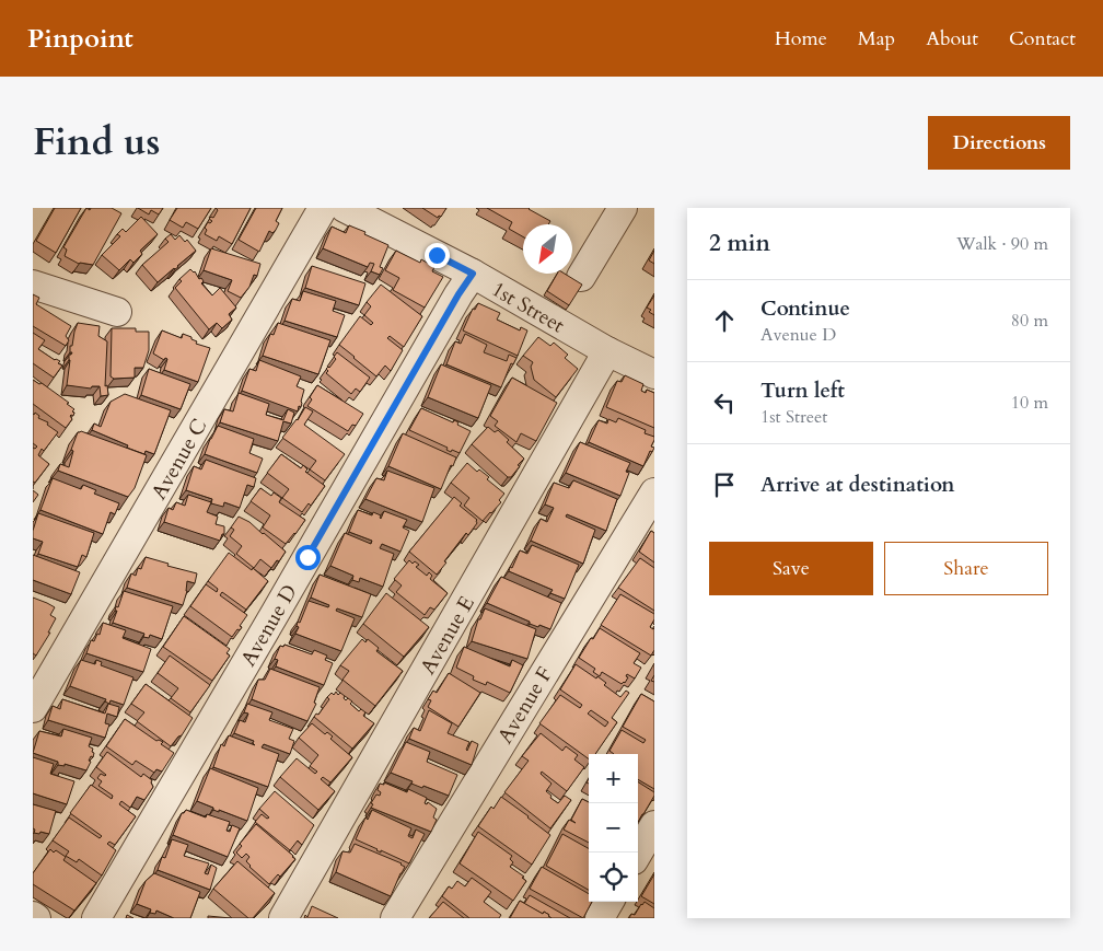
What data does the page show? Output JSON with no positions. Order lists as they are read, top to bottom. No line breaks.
{"streets":{"street":["1st Street","Avenue C","Avenue D","Avenue E","Avenue F"]},"crossings":[["1st Street","Avenue D"],["1st Street","Avenue E"]],"north":"bottom left","page":{"header":"Pinpoint","nav":["Home","Map","About","Contact"],"title":"Find us","buttons":["Directions",["Save","Share"]],"heading":["2 min","Walk · 90 m"],"list":[["Continue","Avenue D","80 m"],["Turn left","1st Street","10 m"],"Arrive at destination"],"map_buttons":["+","−"]}}
